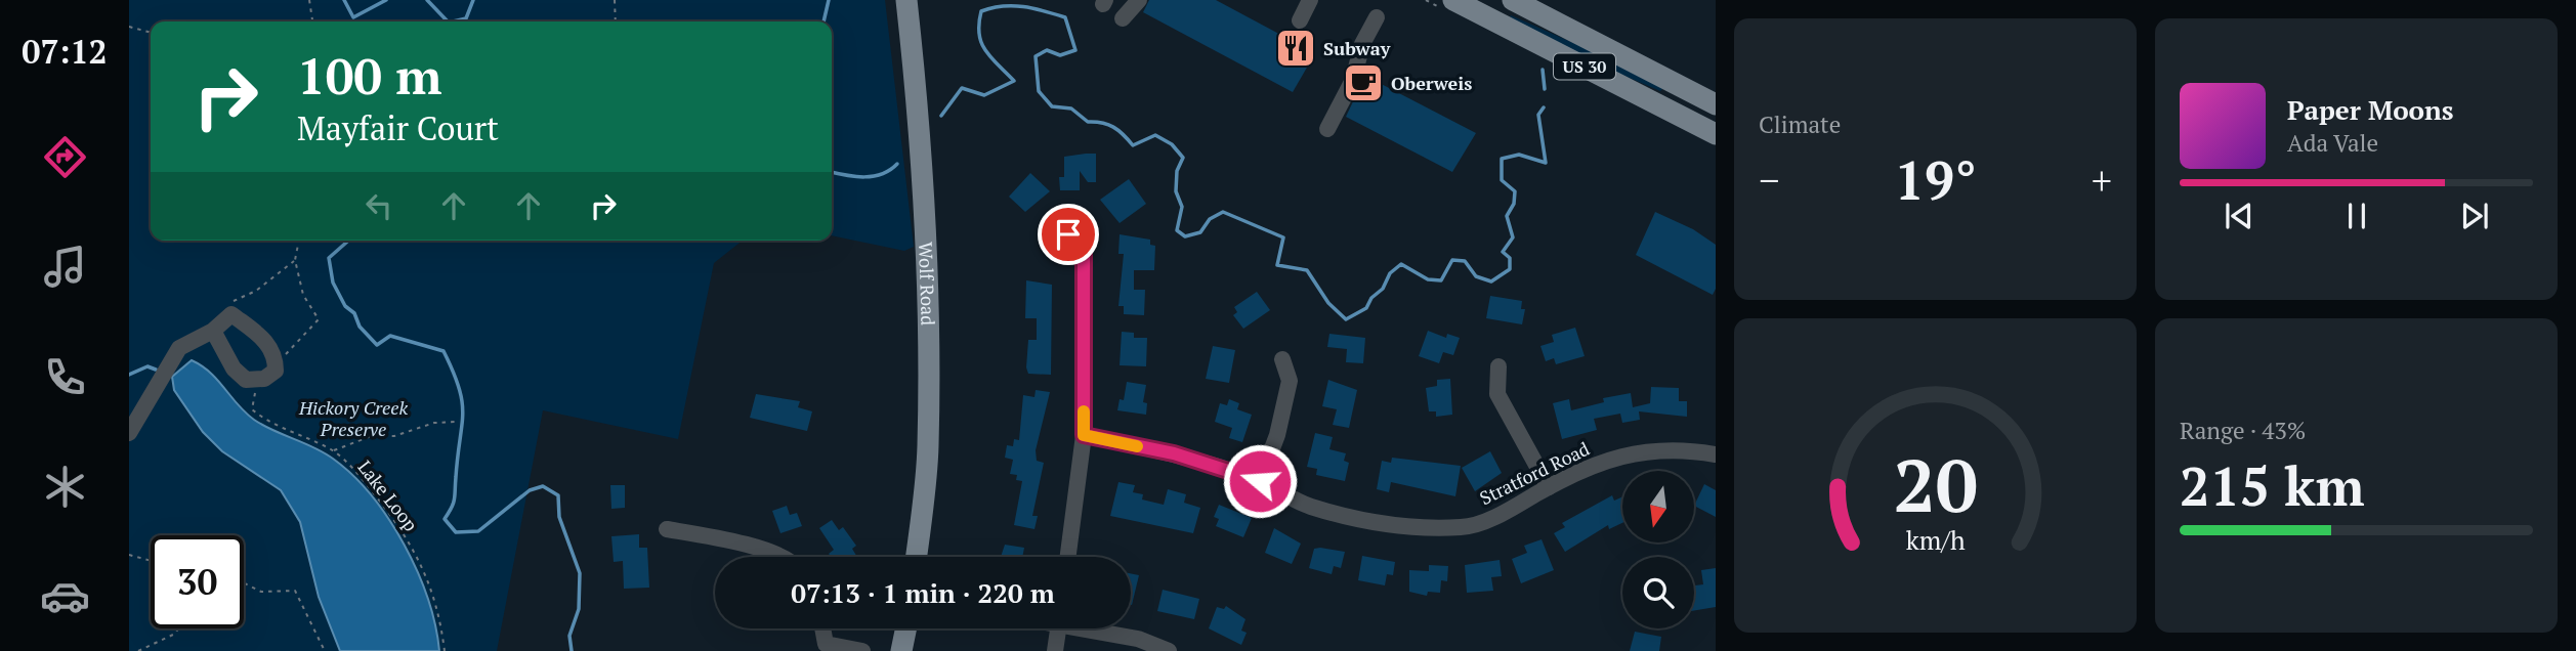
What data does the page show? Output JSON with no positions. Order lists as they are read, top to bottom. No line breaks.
{"streets":{"main road":["US 30","Wolf Road"],"street":["Stratford Road"],"path":["Lake Loop"]},"parks":["Hickory Creek Preserve"],"places":{"restaurant":["Subway"],"cafe":["Oberweis"]},"north":"bottom","page":{"tabs":"07:12","tile":["Climate",["Range · 43%","215 km"]],"turn":["100 m","Mayfair Court"],"song":["Paper Moons","Ada Vale"],"heat":["−","19°","+"],"limit":"30","trip":"07:13 · 1 min · 220 m","gauge":["20","km/h"]}}
